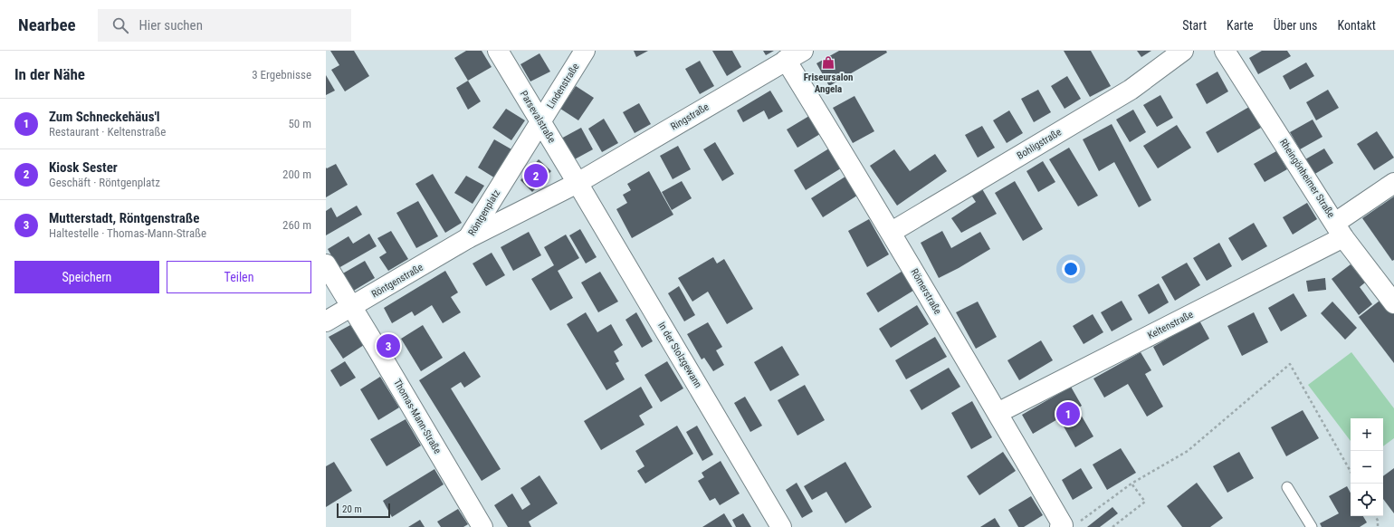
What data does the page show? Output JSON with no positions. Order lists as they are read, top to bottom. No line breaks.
{"streets":{"street":["Lindenstraße","Parsevalstraße","Ringstraße","Bohligstraße","Rheingönheimer Straße","Röntgenplatz","Röntgenstraße","Römerstraße","Keltenstraße","In der Stolzgewann","Thomas-Mann-Straße"]},"crossings":[["Lindenstraße","Parsevalstraße"],["Lindenstraße","Röntgenplatz"],["Parsevalstraße","Ringstraße"],["Parsevalstraße","Röntgenplatz"],["Parsevalstraße","In der Stolzgewann"],["Ringstraße","Röntgenplatz"],["Ringstraße","Römerstraße"],["Ringstraße","In der Stolzgewann"],["Bohligstraße","Römerstraße"],["Rheingönheimer Straße","Keltenstraße"],["Röntgenplatz","Röntgenstraße"],["Röntgenplatz","In der Stolzgewann"],["Röntgenstraße","Thomas-Mann-Straße"],["Römerstraße","Keltenstraße"]],"places":{"shop":["Friseursalon Angela"]},"scale_bar":"20 m","page":{"header":"Nearbee","search":"Hier suchen","nav":["Start","Karte","Über uns","Kontakt"],"heading":["In der Nähe","3 Ergebnisse"],"list":[{"mark":"1","name":"Zum Schneckehäus'l","note":"Restaurant · Keltenstraße","value":"50 m"},{"mark":"2","name":"Kiosk Sester","note":"Geschäft · Röntgenplatz","value":"200 m"},{"mark":"3","name":"Mutterstadt, Röntgenstraße","note":"Haltestelle · Thomas-Mann-Straße","value":"260 m"}],"pins":["2","3","1"],"buttons":["Speichern","Teilen"],"map_buttons":["+","−"],"scale":"20 m"}}
